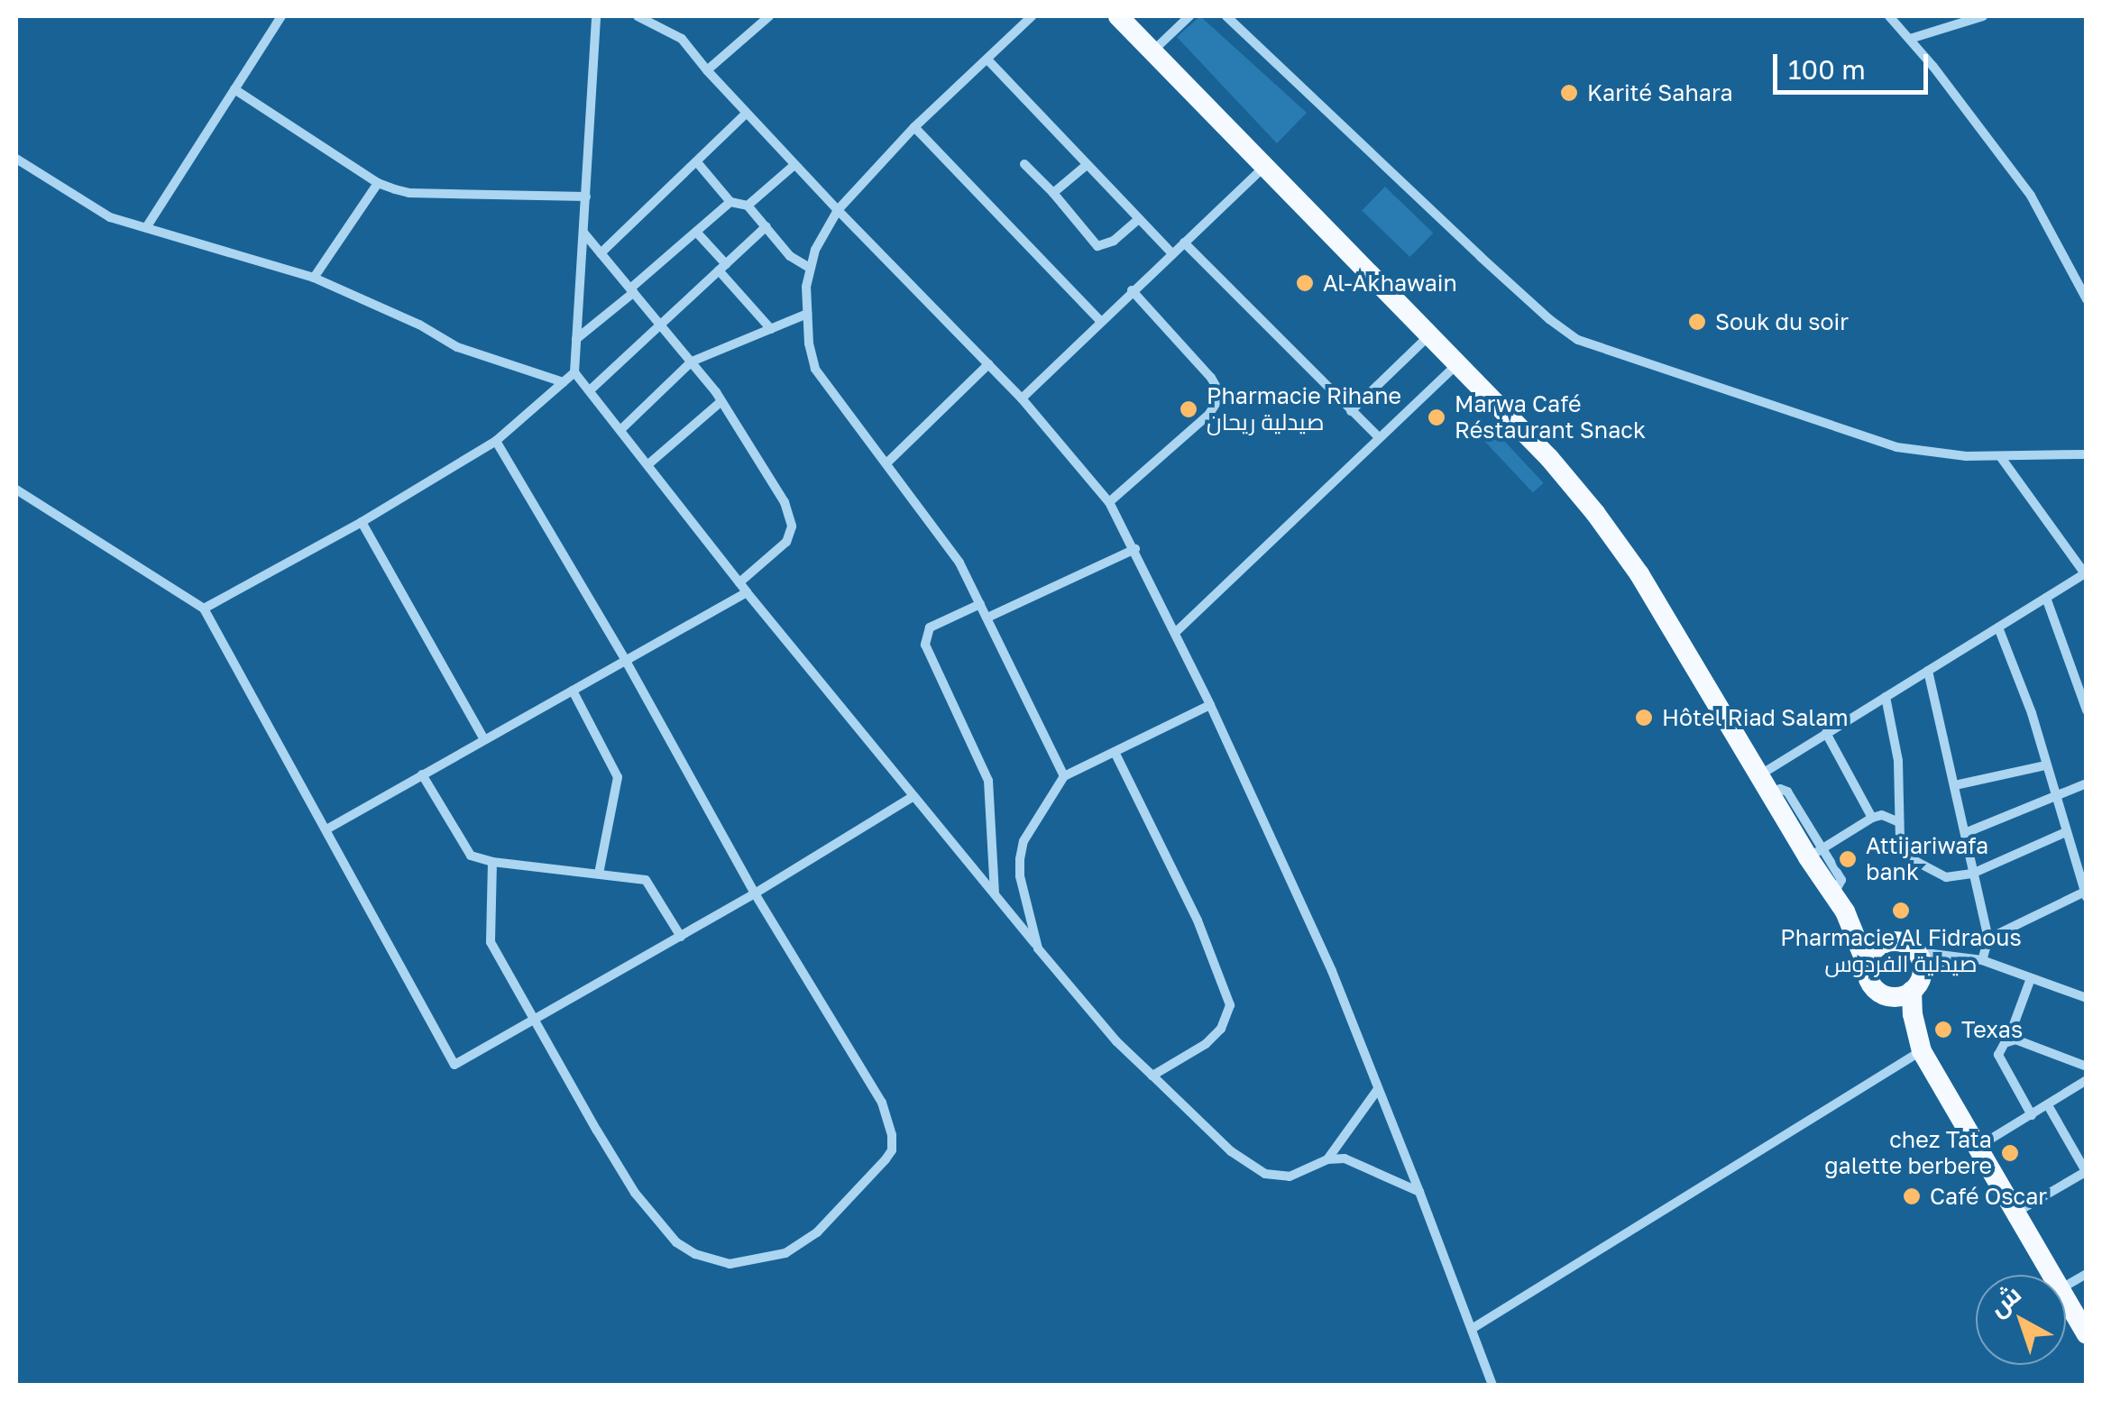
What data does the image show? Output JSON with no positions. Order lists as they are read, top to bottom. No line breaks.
{"places":["Karité Sahara","Al-Akhawain","Souk du soir","Pharmacie Rihane صيدلية ريحان","Marwa Café Réstaurant Snack","Hôtel Riad Salam","Attijariwafa bank","Pharmacie Al Fidraous صيدلية الفردوس","Texas","chez Tata galette berbere","Café Oscar"],"scale_bar":"100 m","north":"top left"}
